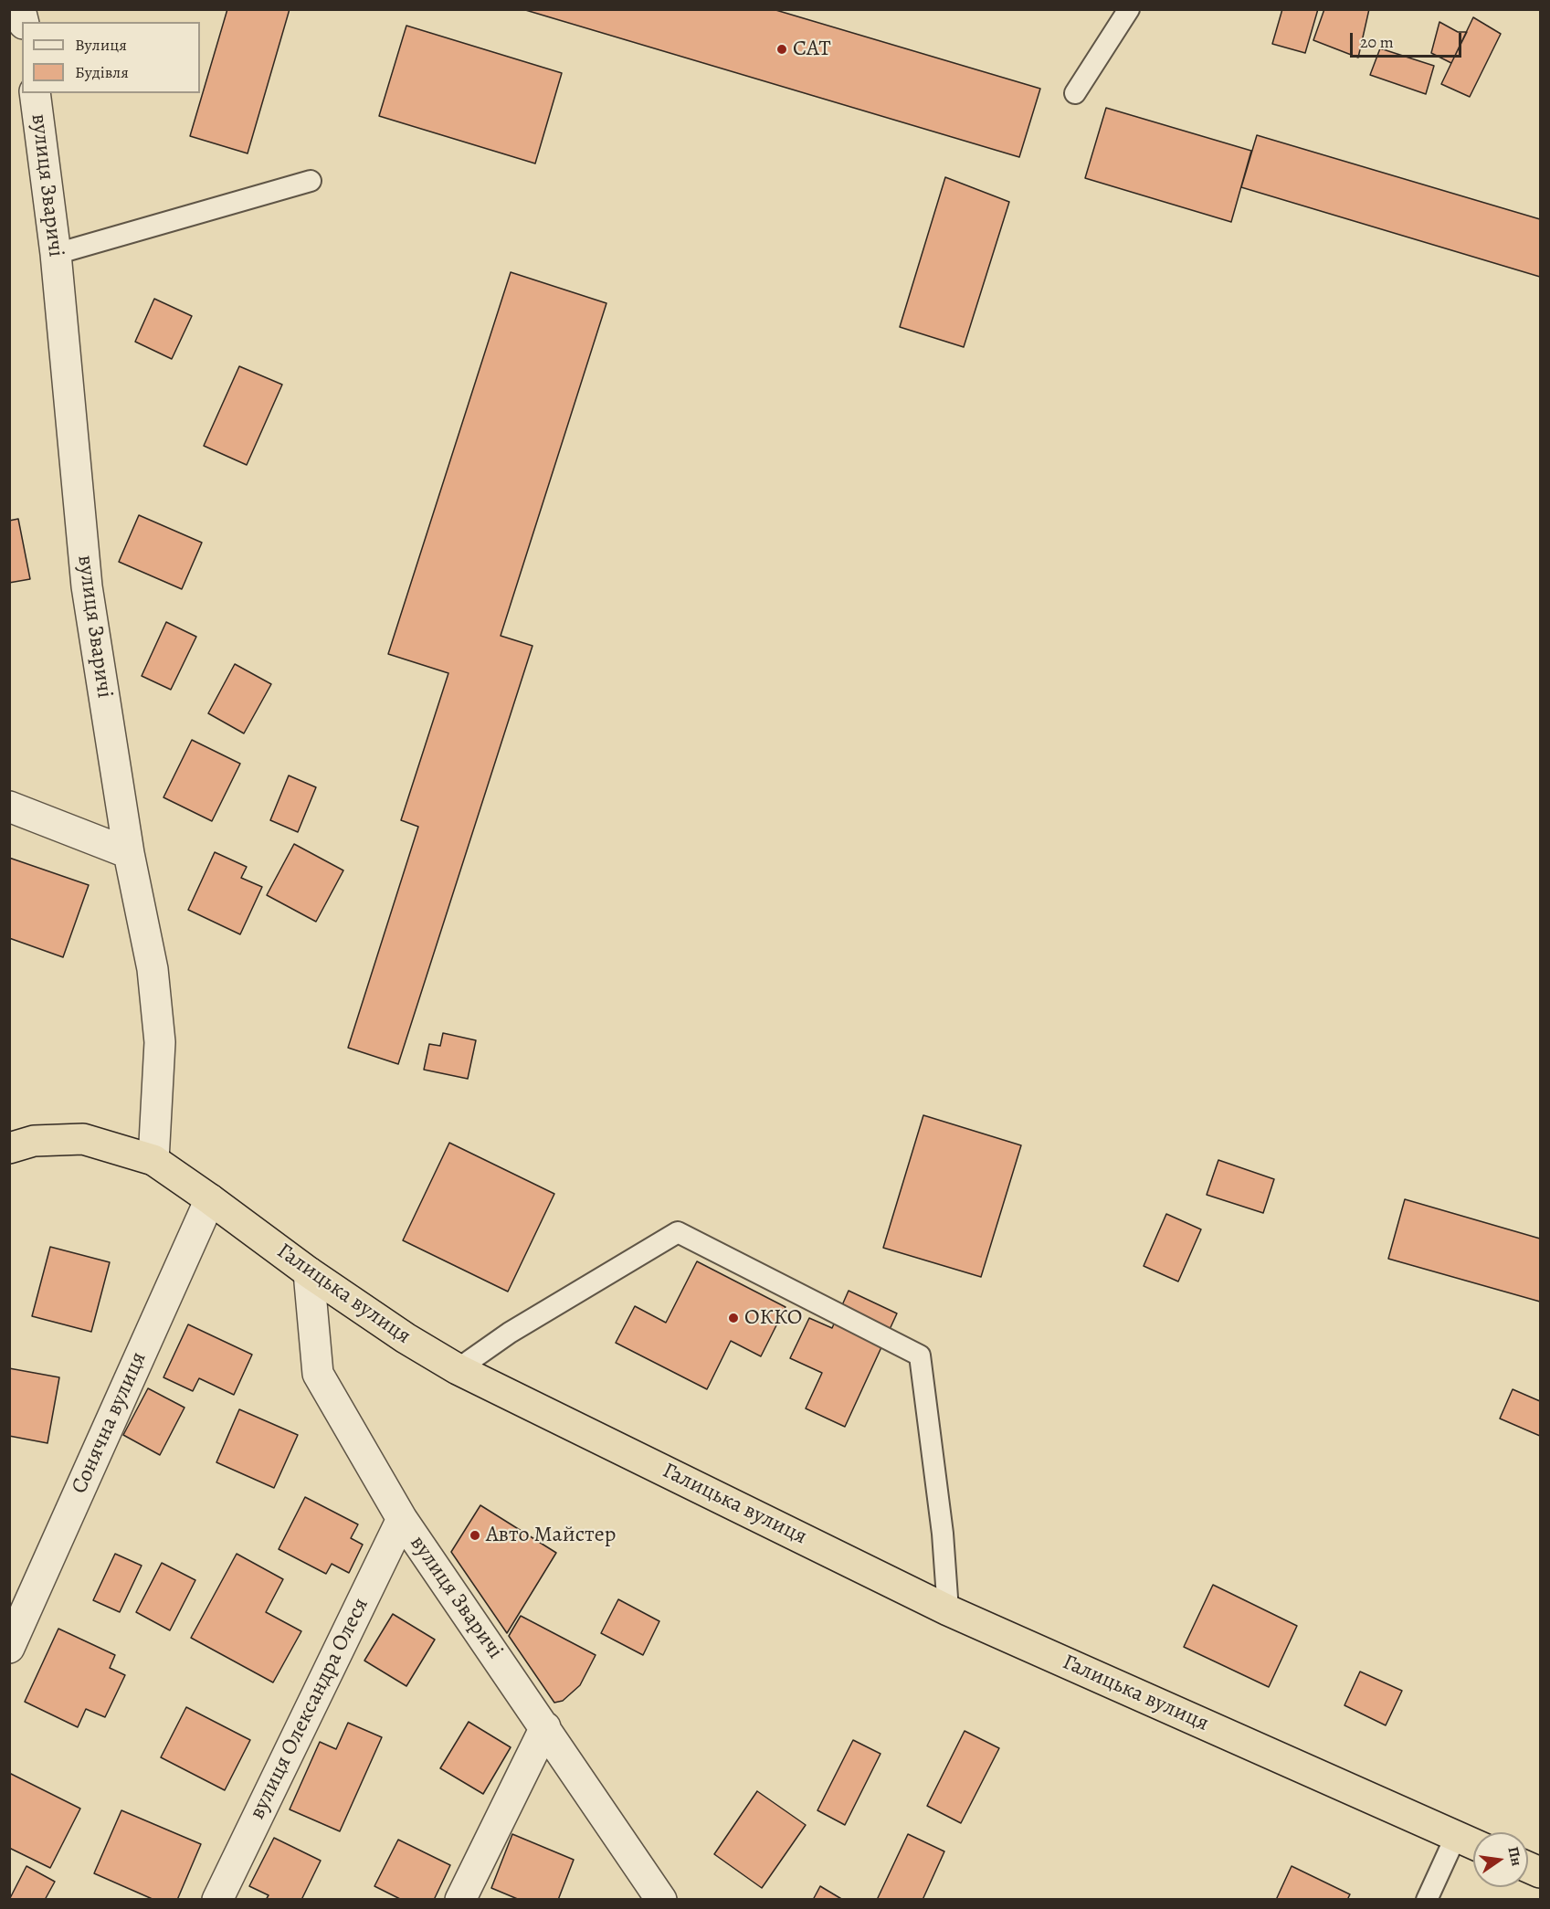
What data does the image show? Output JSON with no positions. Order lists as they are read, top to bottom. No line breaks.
{"streets":{"highway":["Галицька вулиця"],"street":["вулиця Зваричі","Сонячна вулиця","вулиця Олександра Олеся"]},"crossings":[["вулиця Зваричі","Галицька вулиця"],["вулиця Зваричі","вулиця Олександра Олеся"],["Галицька вулиця","Сонячна вулиця"]],"places":["САТ","ОККО","Авто Майстер"],"legend":["Вулиця","Будівля"],"scale_bar":"20 m","north":"right"}
